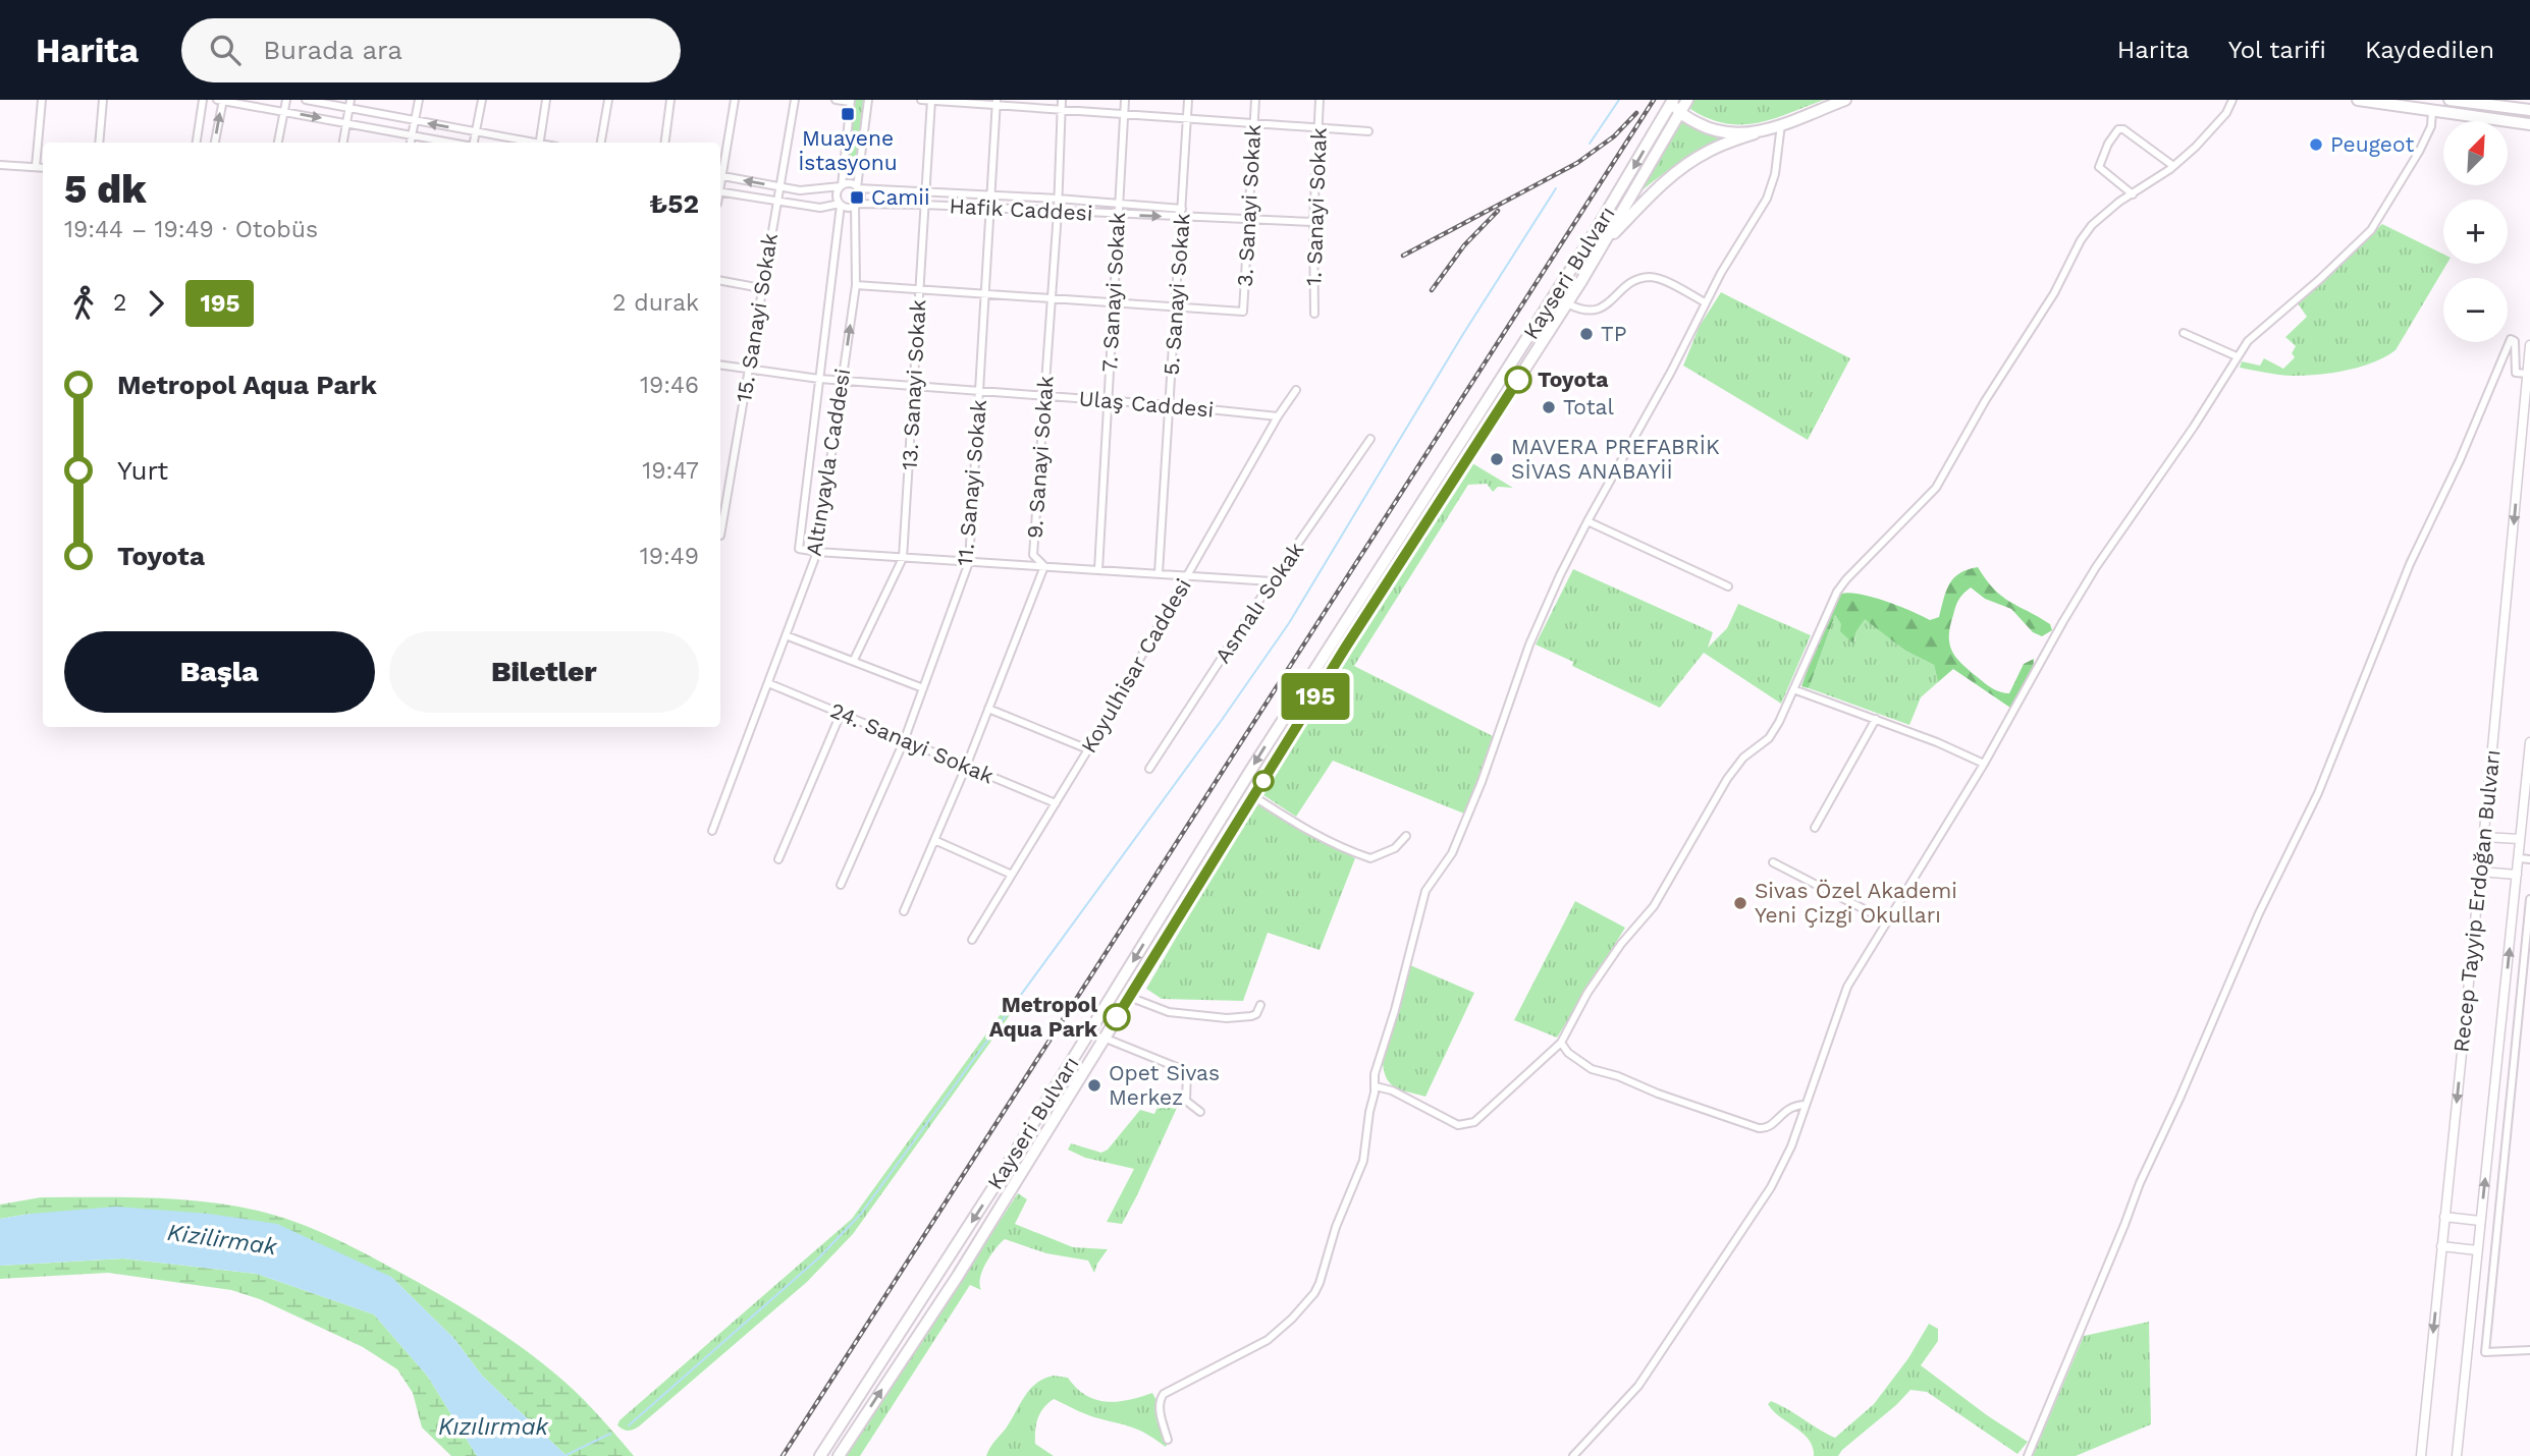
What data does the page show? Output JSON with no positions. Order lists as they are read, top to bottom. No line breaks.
{"streets":{"highway":["Kayseri Bulvarı"],"street":["3. Sanayi Sokak","1. Sanayi Sokak","Hafik Caddesi","7. Sanayi Sokak","5. Sanayi Sokak","15. Sanayi Sokak","13. Sanayi Sokak","Ulaş Caddesi","9. Sanayi Sokak","Altınyayla Caddesi","11. Sanayi Sokak","Asmalı Sokak","Koyulhisar Caddesi","24. Sanayi Sokak","Recep Tayyip Erdoğan Bulvarı"]},"crossings":[["3. Sanayi Sokak","Hafik Caddesi"],["3. Sanayi Sokak","5. Sanayi Sokak"],["1. Sanayi Sokak","Hafik Caddesi"],["Hafik Caddesi","7. Sanayi Sokak"],["Hafik Caddesi","5. Sanayi Sokak"],["Hafik Caddesi","13. Sanayi Sokak"],["Hafik Caddesi","9. Sanayi Sokak"],["Hafik Caddesi","Altınyayla Caddesi"],["Hafik Caddesi","11. Sanayi Sokak"],["7. Sanayi Sokak","Ulaş Caddesi"],["5. Sanayi Sokak","Ulaş Caddesi"],["15. Sanayi Sokak","Ulaş Caddesi"],["13. Sanayi Sokak","Ulaş Caddesi"],["Ulaş Caddesi","9. Sanayi Sokak"],["Ulaş Caddesi","Altınyayla Caddesi"],["Ulaş Caddesi","11. Sanayi Sokak"],["Ulaş Caddesi","Koyulhisar Caddesi"],["9. Sanayi Sokak","24. Sanayi Sokak"],["Altınyayla Caddesi","24. Sanayi Sokak"],["11. Sanayi Sokak","24. Sanayi Sokak"],["Koyulhisar Caddesi","24. Sanayi Sokak"]],"water":["Kizilirmak","Kızılırmak"],"places":{"transit":["Muayene İstasyonu","Camii"],"other":["Peugeot","TP","Toyota","Total","MAVERA PREFABRİK SİVAS ANABAYİİ","Sivas Özel Akademi Yeni Çizgi Okulları","Metropol Aqua Park","Opet Sivas Merkez"]},"lines":["bus line 195"],"north":"top right","page":{"header":"Harita","search":"Burada ara","nav":["Harita","Yol tarifi","Kaydedilen"],"on_map":"195","map_buttons":["+","−"],"heading":["5 dk","19:44 – 19:49 · Otobüs","₺52"],"legs":["2","195","2 durak"],"list":[{"name":"Metropol Aqua Park","value":"19:46"},{"name":"Yurt","value":"19:47"},{"name":"Toyota","value":"19:49"}],"buttons":["Başla","Biletler"]}}
